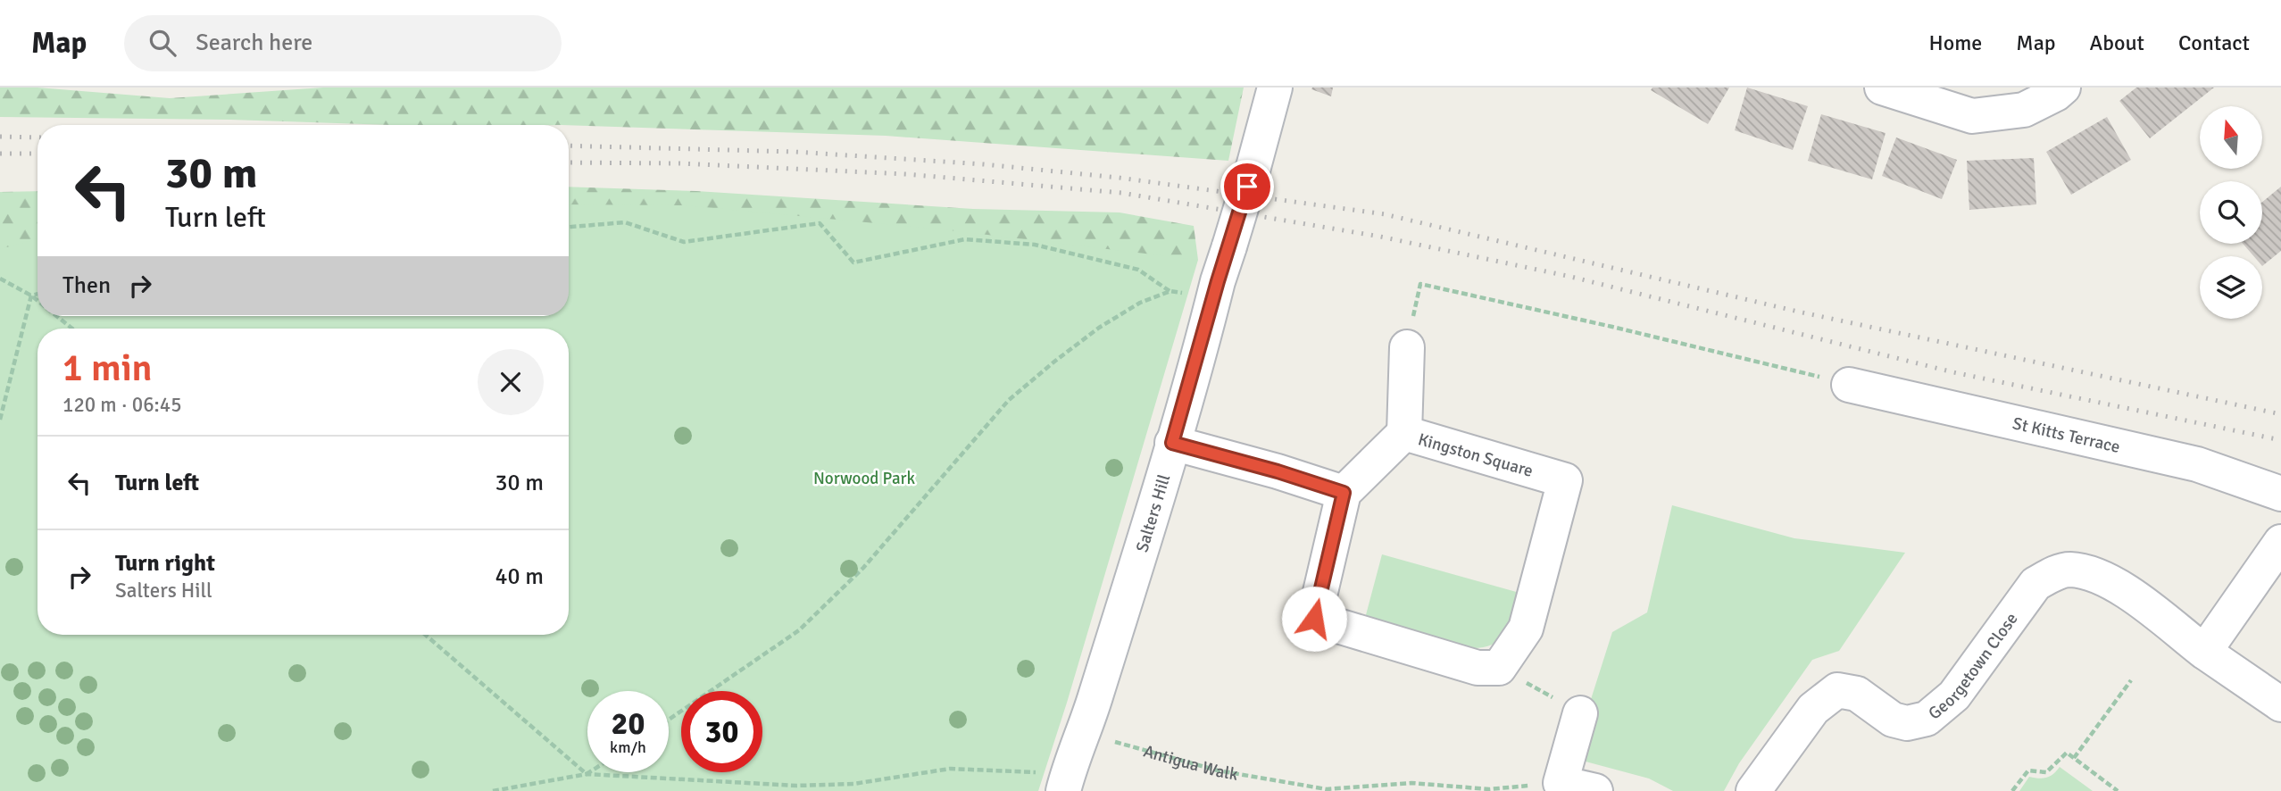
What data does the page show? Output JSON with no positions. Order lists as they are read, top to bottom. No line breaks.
{"streets":{"street":["St Kitts Terrace","Kingston Square","Salters Hill","Georgetown Close"],"path":["Antigua Walk"]},"crossings":[["Salters Hill","Antigua Walk"]],"parks":["Norwood Park"],"north":"top","page":{"header":"Map","search":"Search here","nav":["Home","Map","About","Contact"],"turn":["30 m","Turn left"],"then":"Then","heading":["1 min","120 m · 06:45"],"list":[{"name":"Turn left","value":"30 m"},{"name":"Turn right","note":"Salters Hill","value":"40 m"}],"speed":"20 km/h","limit":"30"}}
